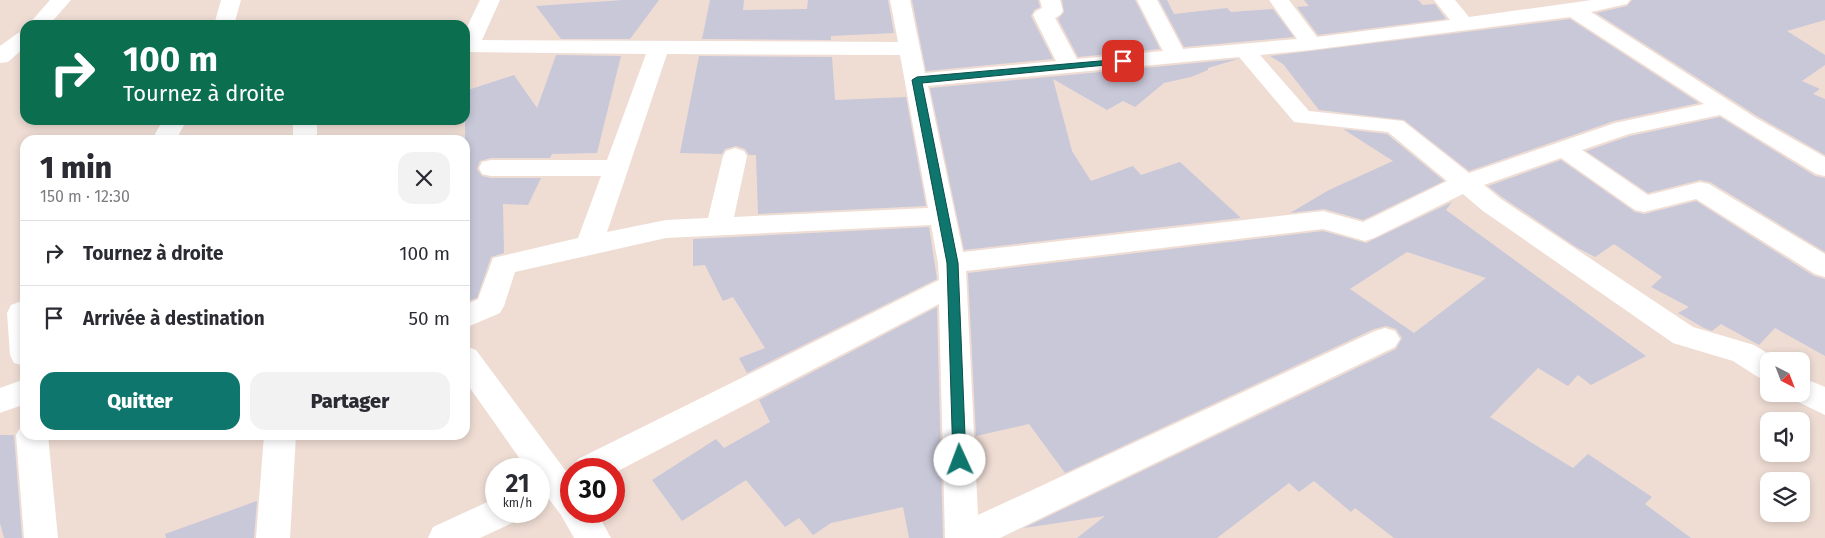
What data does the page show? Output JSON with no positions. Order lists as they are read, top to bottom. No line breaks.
{"north":"bottom right","page":{"turn":["100 m","Tournez à droite"],"heading":["1 min","150 m · 12:30"],"list":[{"name":"Tournez à droite","value":"100 m"},{"name":"Arrivée à destination","value":"50 m"}],"buttons":["Quitter","Partager"],"speed":"21 km/h","limit":"30"}}
